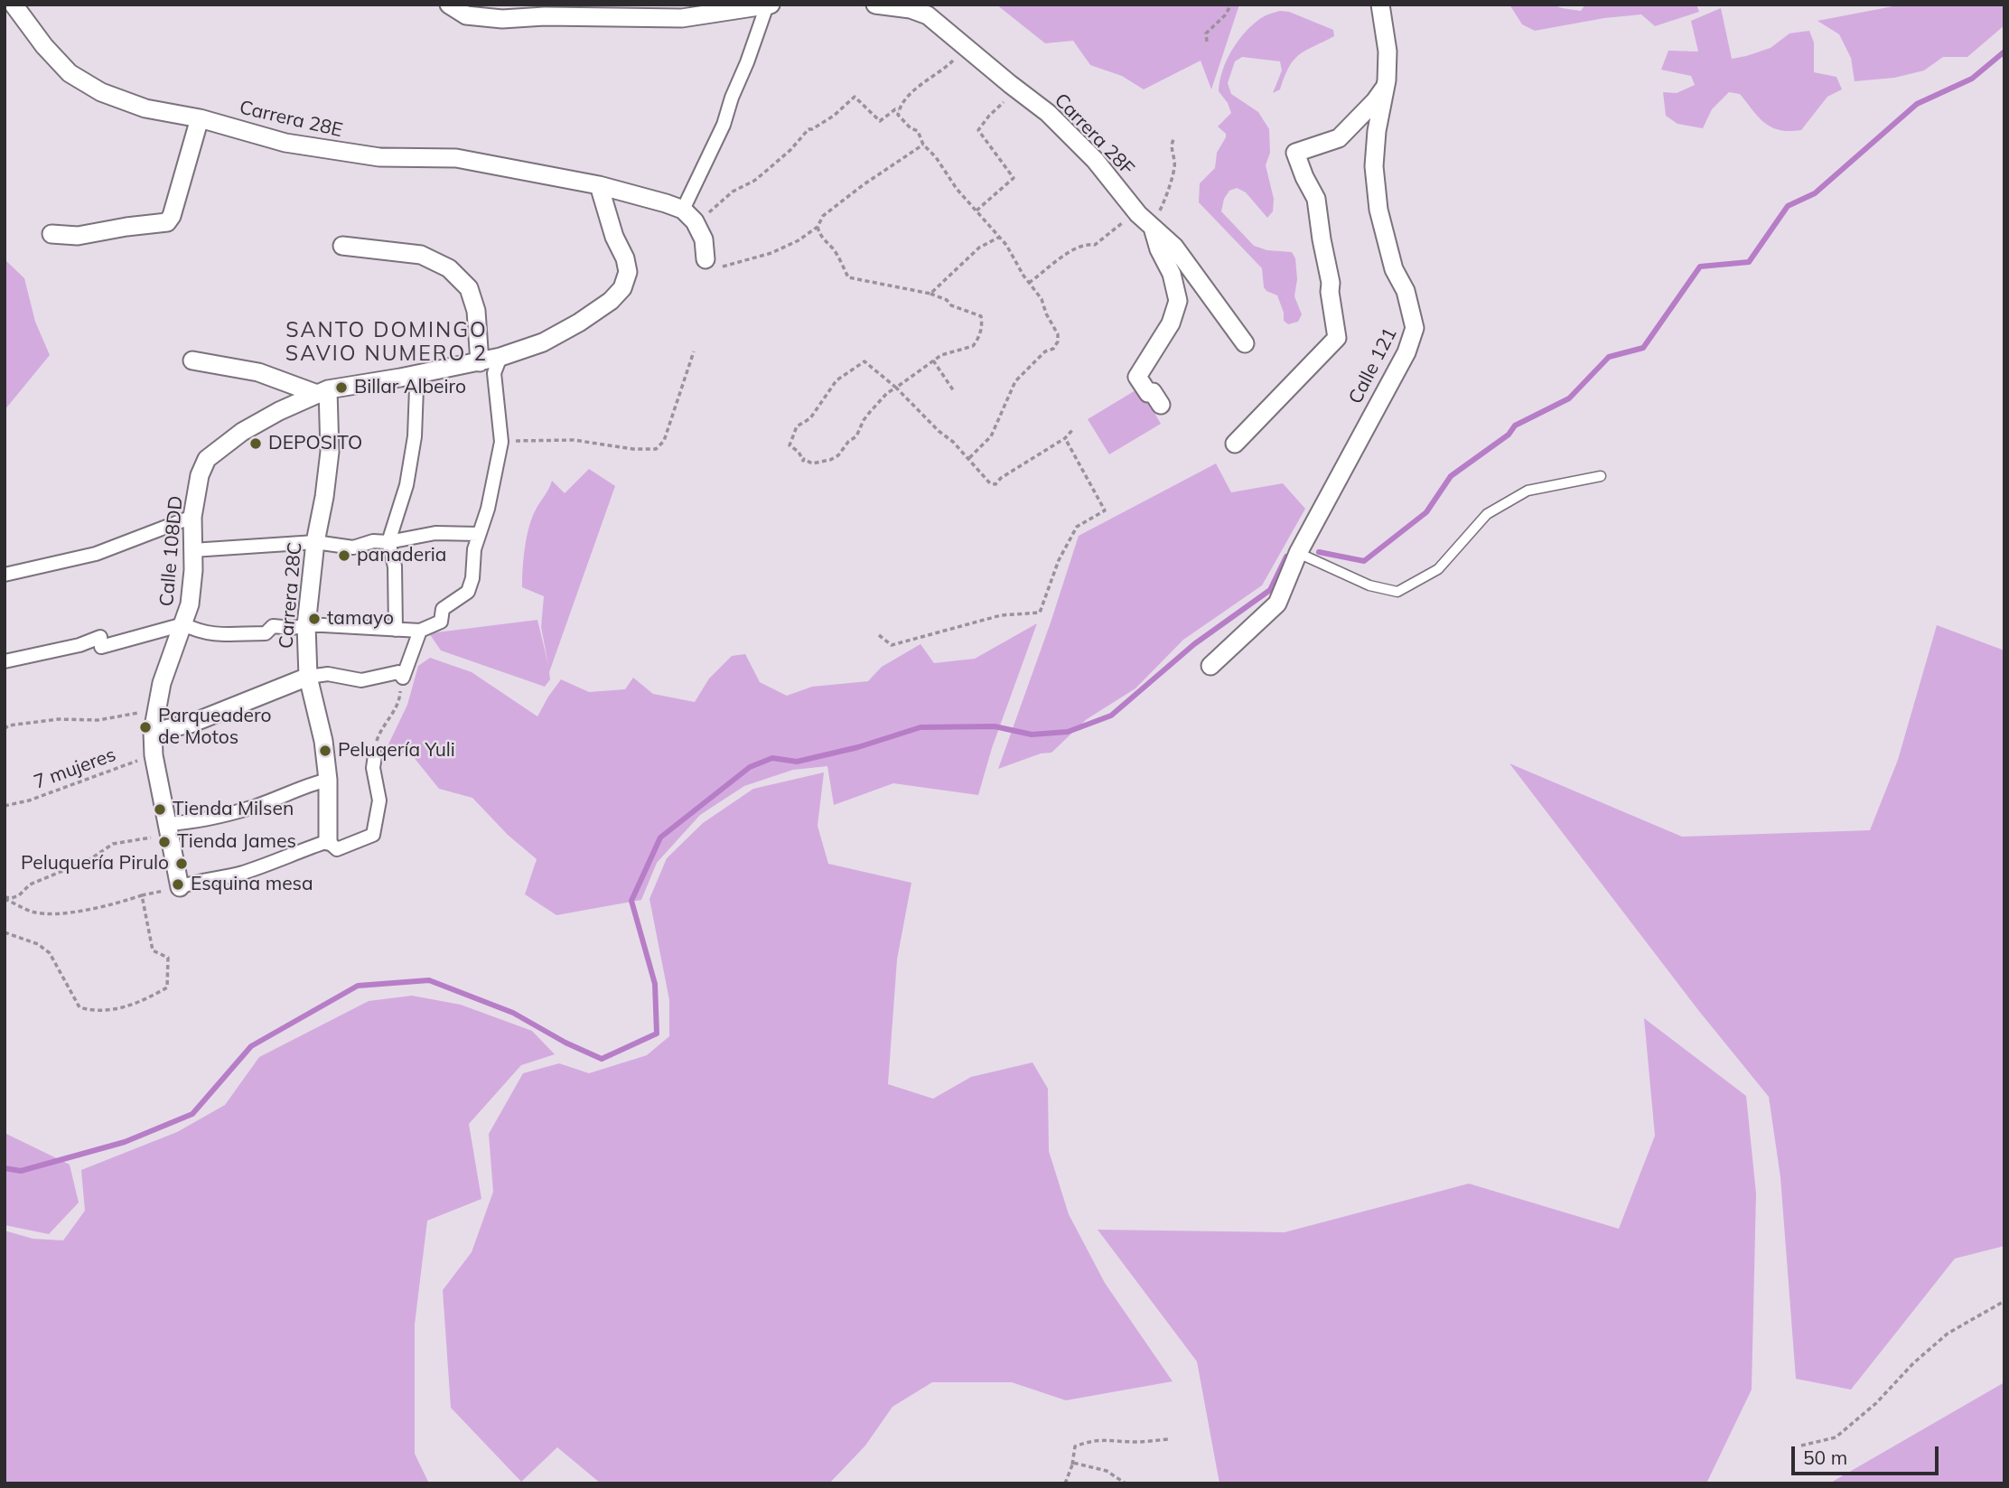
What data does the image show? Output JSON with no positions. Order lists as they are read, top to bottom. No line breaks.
{"streets":{"street":["Carrera 28E","Carrera 28F","Calle 121","Calle 108DD","Carrera 28C"],"path":["7 mujeres"]},"crossings":[["Carrera 28E","Calle 108DD"],["Calle 108DD","Carrera 28C"],["Calle 108DD","7 mujeres"]],"districts":["SANTO DOMINGO SAVIO NUMERO 2"],"places":["Billar Albeiro","DEPOSITO","panaderia","tamayo","Parqueadero de Motos","Peluqería Yuli","Tienda Milsen","Tienda James","Peluquería Pirulo","Esquina mesa"],"scale_bar":"50 m"}
